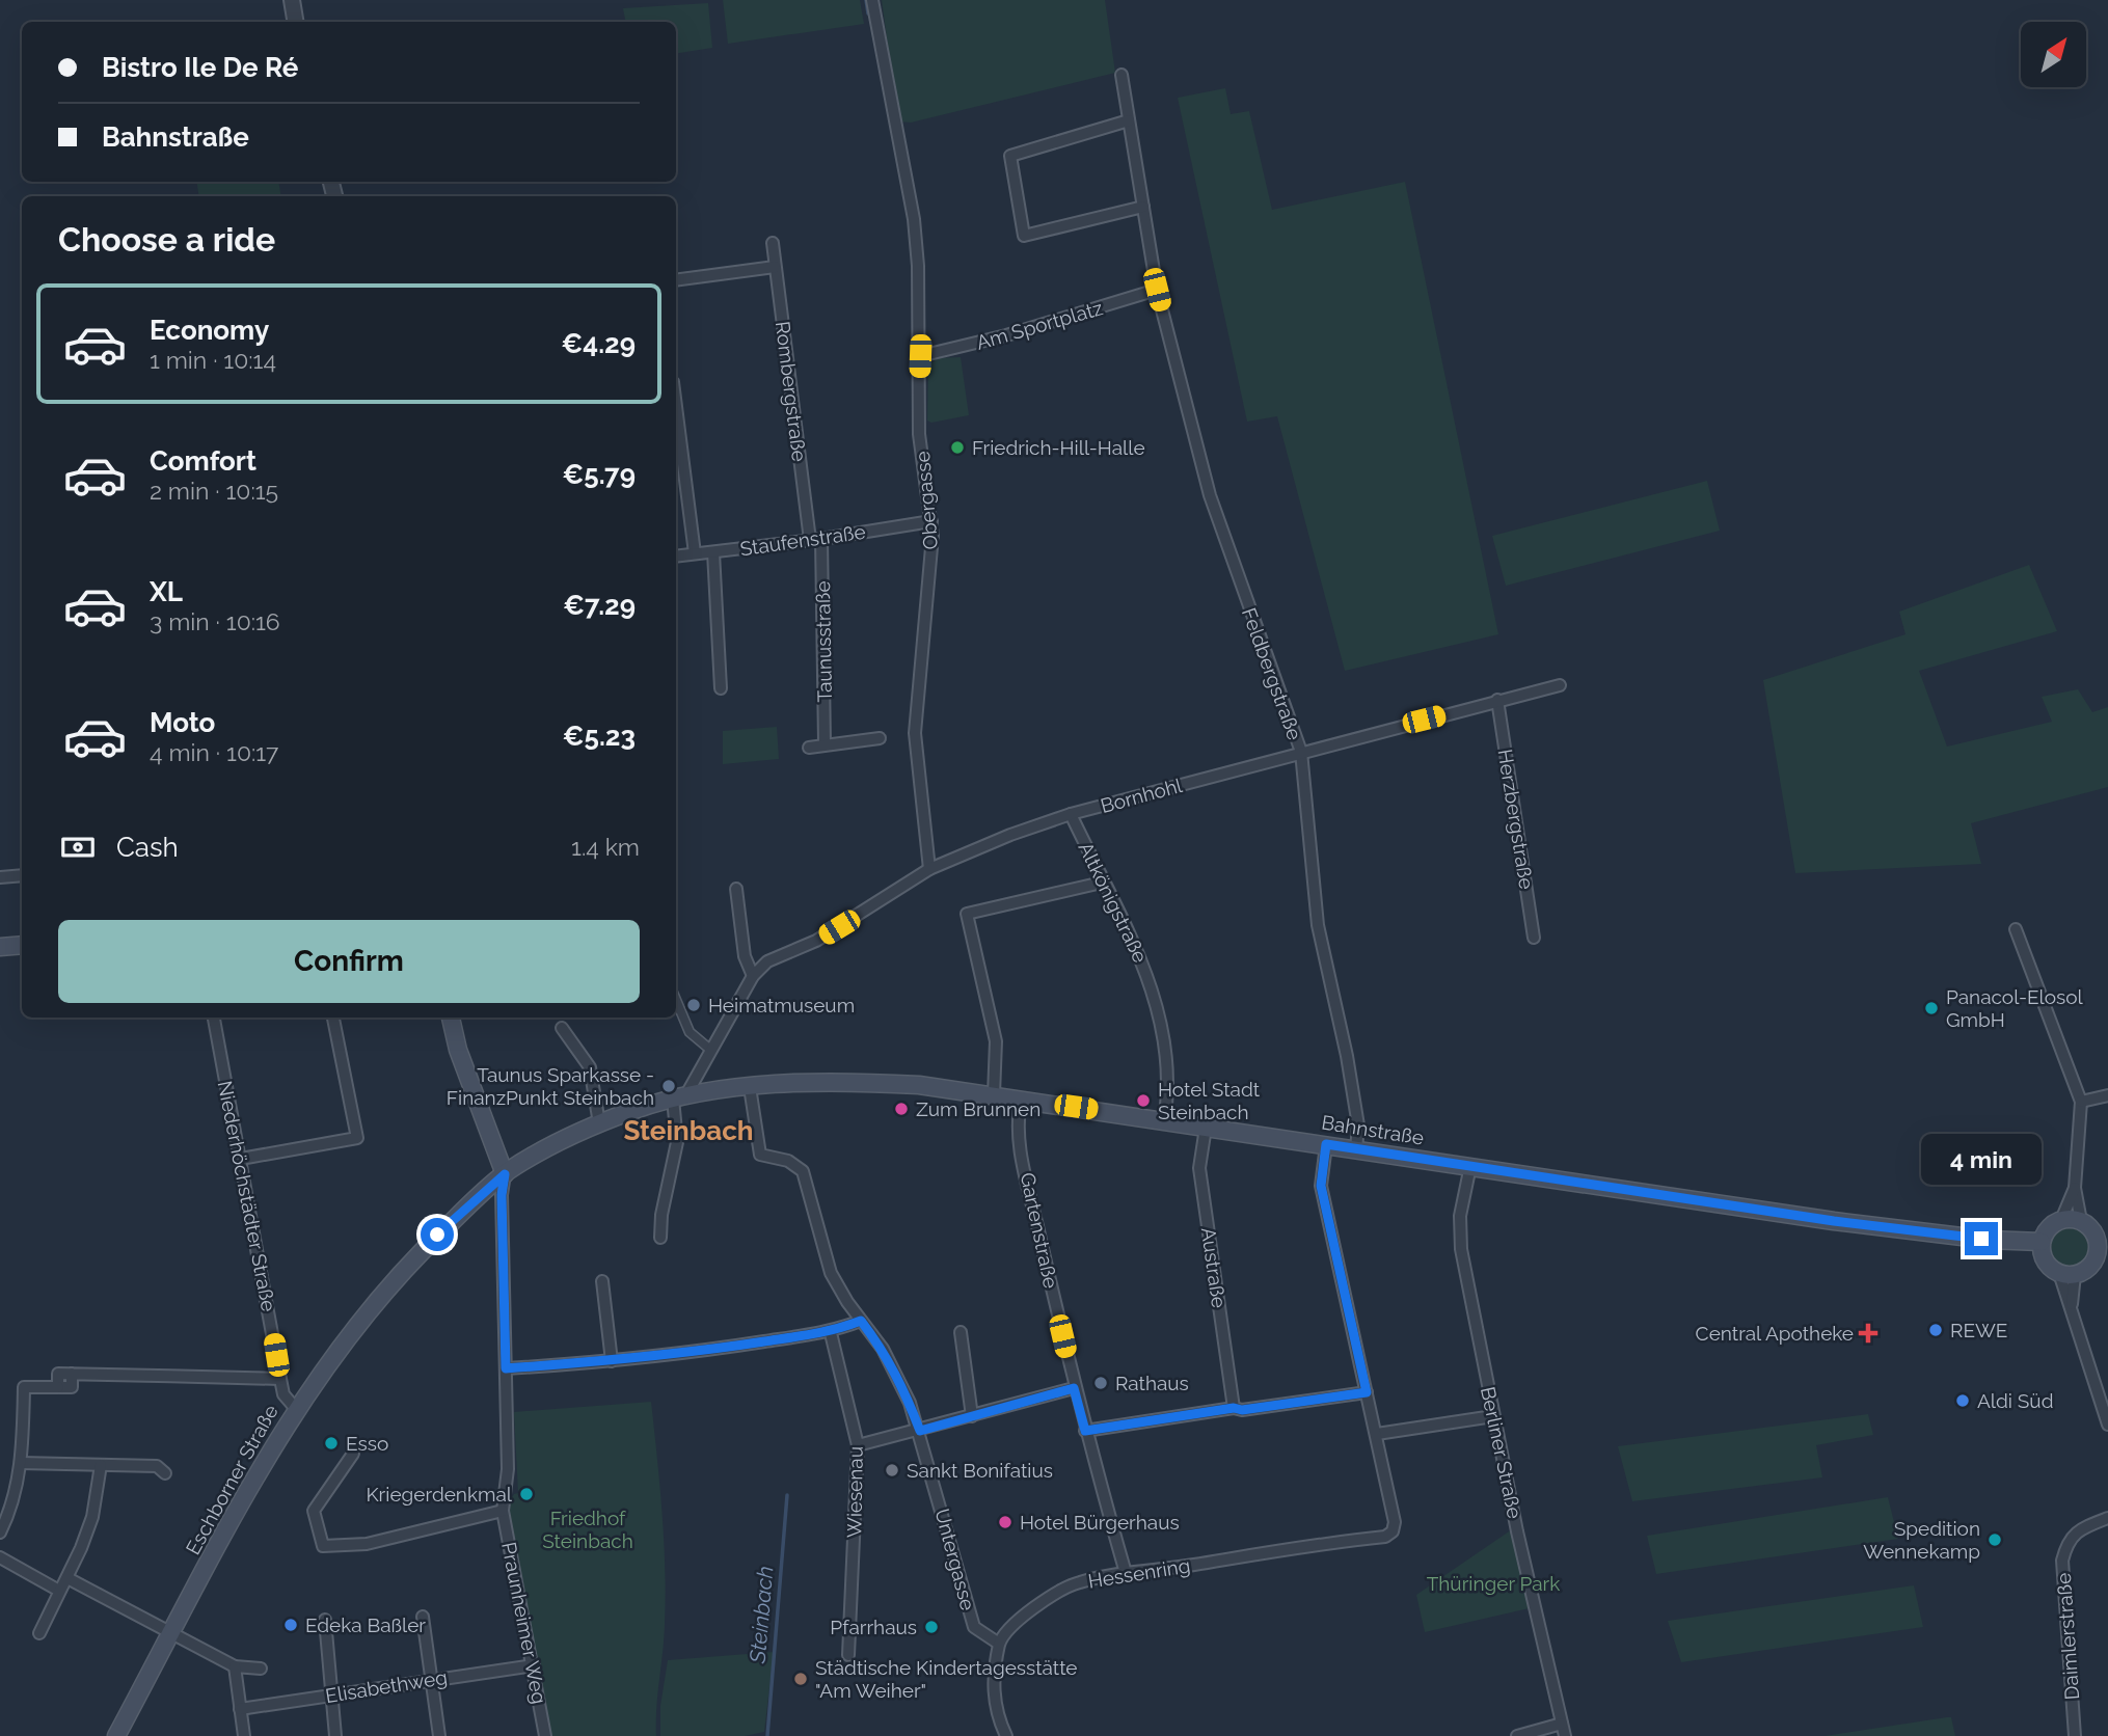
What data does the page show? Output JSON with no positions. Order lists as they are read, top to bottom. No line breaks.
{"streets":{"main road":["Bahnstraße","Eschborner Straße"],"street":["Am Sportplatz","Rombergstraße","Obergasse","Staufenstraße","Taunusstraße","Feldbergstraße","Bornhohl","Herzbergstraße","Altkönigstraße","Niederhöchstädter Straße","Gartenstraße","Austraße","Berliner Straße","Wiesenau","Untergasse","Hessenring","Praunheimer Weg","Daimlerstraße","Elisabethweg"]},"crossings":[["Am Sportplatz","Obergasse"],["Am Sportplatz","Feldbergstraße"],["Rombergstraße","Staufenstraße"],["Rombergstraße","Taunusstraße"],["Obergasse","Staufenstraße"],["Obergasse","Bornhohl"],["Staufenstraße","Taunusstraße"],["Feldbergstraße","Bornhohl"],["Feldbergstraße","Bahnstraße"],["Bornhohl","Herzbergstraße"],["Bornhohl","Altkönigstraße"],["Bornhohl","Eschborner Straße"],["Altkönigstraße","Bahnstraße"],["Bahnstraße","Gartenstraße"],["Bahnstraße","Austraße"],["Bahnstraße","Berliner Straße"],["Bahnstraße","Eschborner Straße"],["Bahnstraße","Untergasse"],["Niederhöchstädter Straße","Eschborner Straße"],["Gartenstraße","Hessenring"],["Eschborner Straße","Untergasse"],["Eschborner Straße","Praunheimer Weg"],["Untergasse","Hessenring"],["Praunheimer Weg","Elisabethweg"]],"districts":["Steinbach"],"water":["Steinbach"],"parks":["Friedhof Steinbach","Thüringer Park"],"places":{"other":["Friedrich-Hill-Halle","Heimatmuseum","Panacol-Elosol GmbH","Taunus Sparkasse - FinanzPunkt Steinbach","Hotel Stadt Steinbach","Zum Brunnen","REWE","Rathaus","Aldi Süd","Esso","Sankt Bonifatius","Kriegerdenkmal","Hotel Bürgerhaus","Spedition Wennekamp","Edeka Baßler","Pfarrhaus","Städtische Kindertagesstätte \"Am Weiher\""],"health":["Central Apotheke"]},"north":"top right","page":{"banner":["Bistro Ile De Ré","Bahnstraße"],"heading":"Choose a ride","list":[{"name":"Economy","note":"1 min · 10:14","value":"€4.29"},{"name":"Comfort","note":"2 min · 10:15","value":"€5.79"},{"name":"XL","note":"3 min · 10:16","value":"€7.29"},{"name":"Moto","note":"4 min · 10:17","value":"€5.23"}],"pay":["Cash","1.4 km"],"buttons":"Confirm","bubble":"4 min"}}
